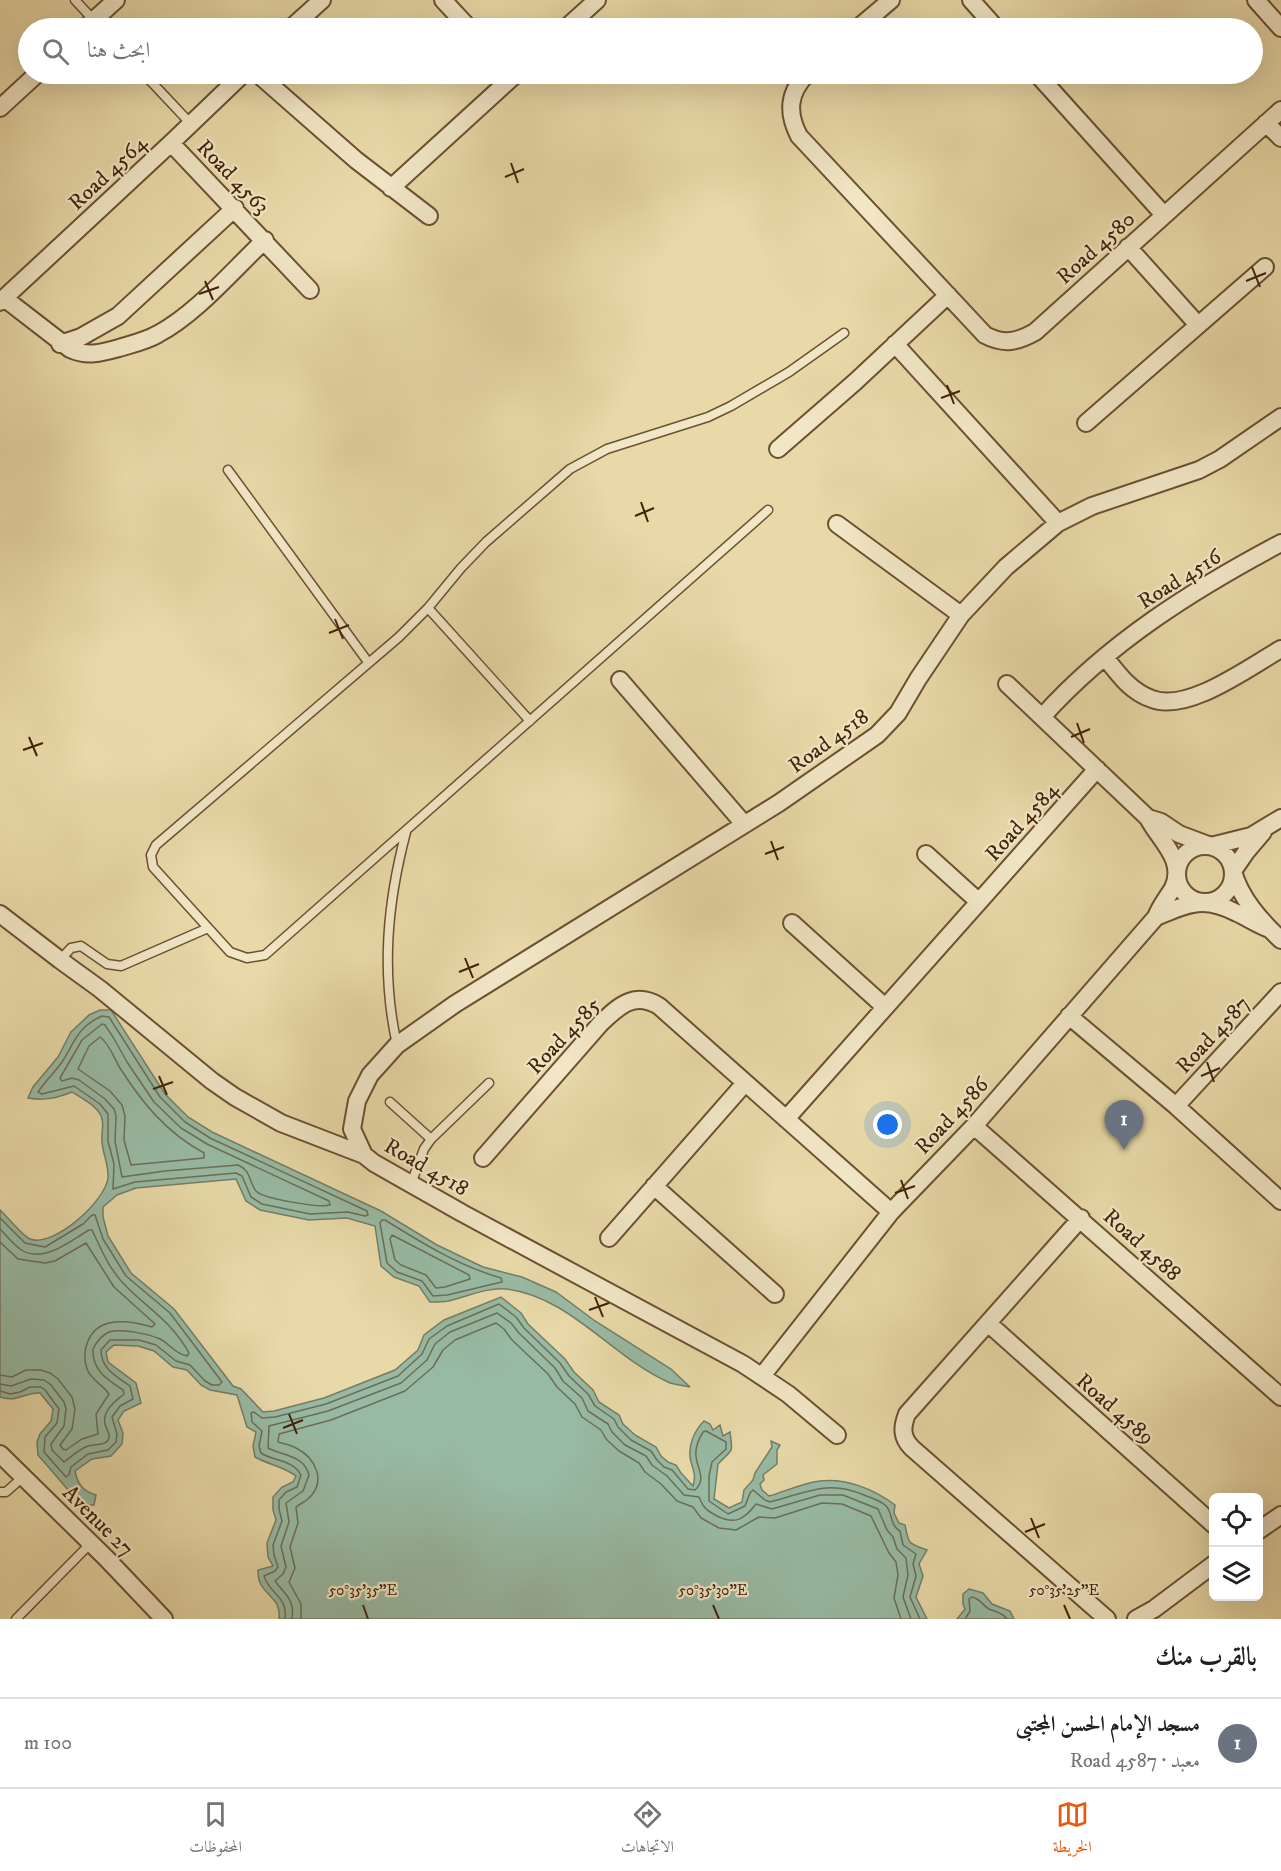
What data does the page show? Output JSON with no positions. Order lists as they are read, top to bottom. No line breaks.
{"streets":{"street":["Road 4564","Road 4563","Road 4580","Road 4516","Road 4518","Road 4584","Road 4587","Road 4585","Road 4586","Road 4588","Road 4589","Avenue 27"]},"crossings":[["Road 4564","Road 4563"],["Road 4518","Road 4586"],["Road 4584","Road 4585"],["Road 4587","Road 4586"],["Road 4585","Road 4586"],["Road 4586","Road 4588"]],"page":{"search":"ابحث هنا","pins":"1","heading":"بالقرب منك","list":[{"mark":"1","name":"مسجد الإمام الحسن المجتبى","note":"معبد · Road 4587","value":"100 m"}],"nav":["الخريطة","الاتجاهات","المحفوظات"]},"coordinates":["50°35'35\"E","50°35'30\"E","50°35'25\"E"]}
